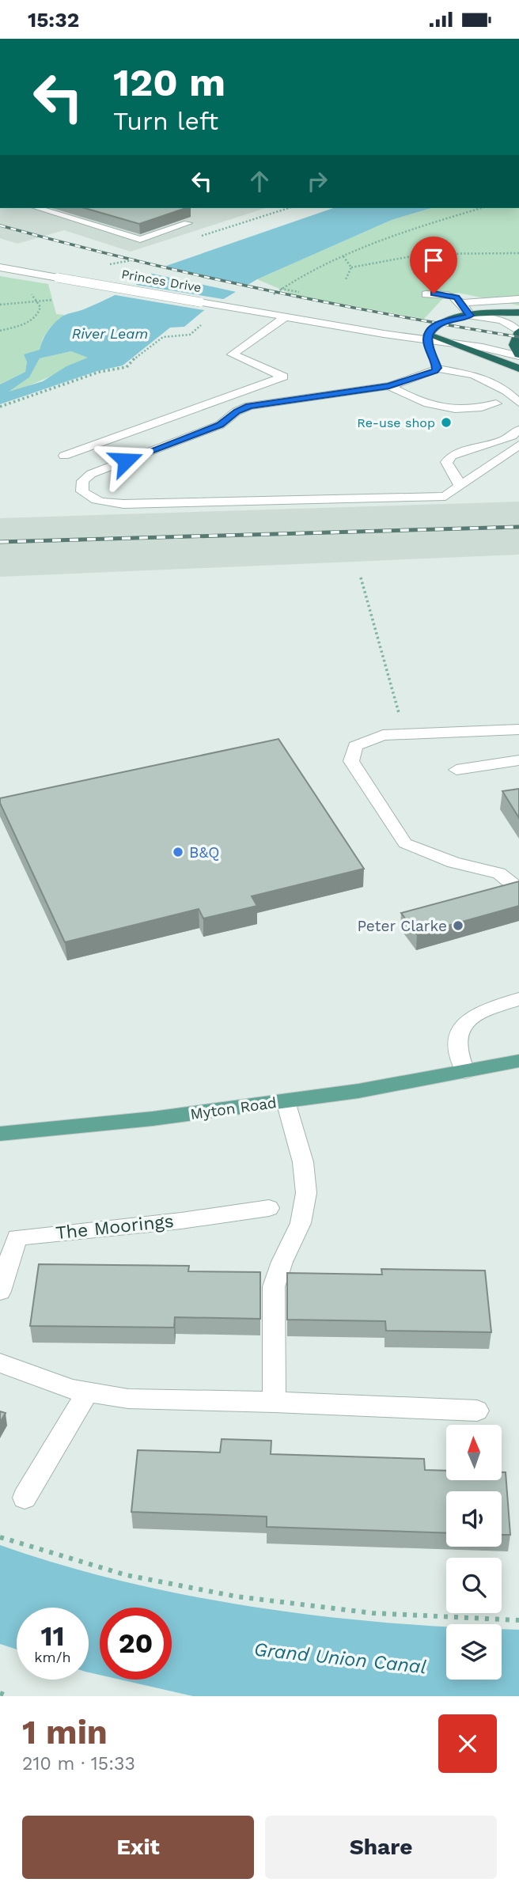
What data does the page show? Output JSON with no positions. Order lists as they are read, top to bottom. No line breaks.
{"streets":{"highway":["Princes Drive"],"main road":["Myton Road"],"street":["The Moorings"]},"water":["River Leam","Grand Union Canal"],"places":["Re-use shop","B&Q","Peter Clarke"],"north":"top","page":{"status":"15:32","turn":["120 m","Turn left"],"speed":"11 km/h","limit":"20","heading":["1 min","210 m · 15:33"],"buttons":["Exit","Share"]}}
